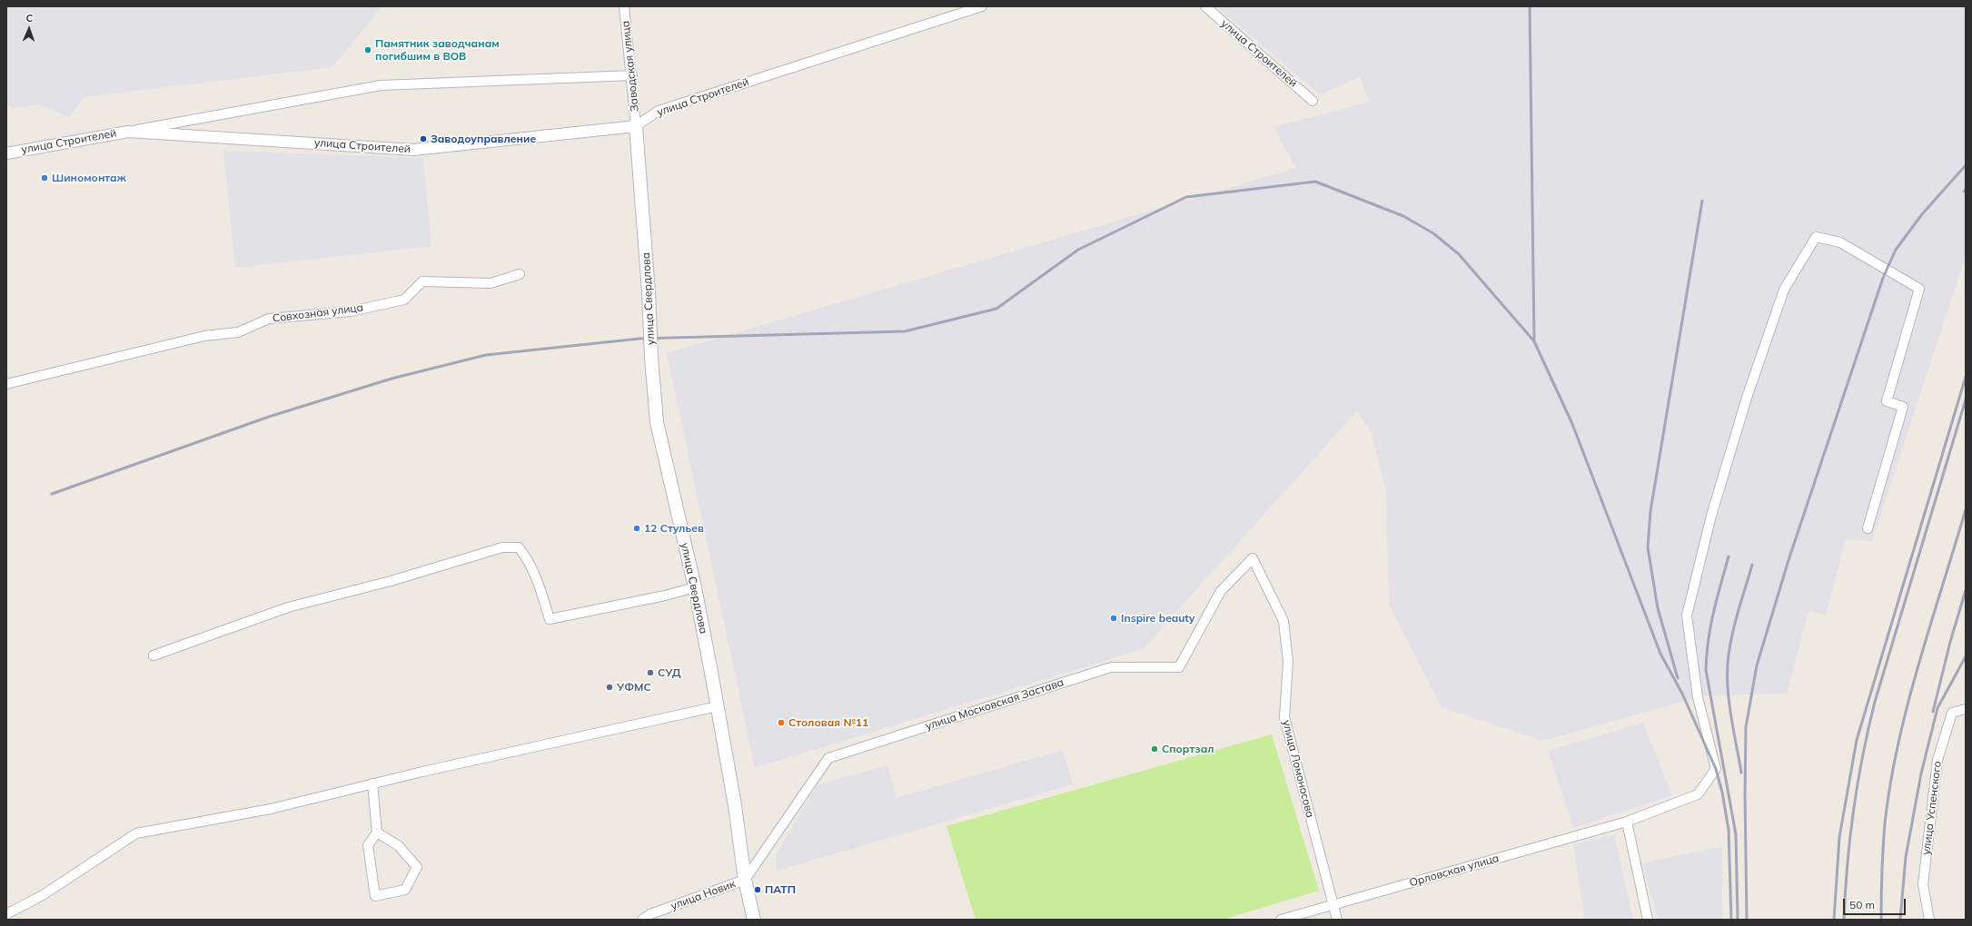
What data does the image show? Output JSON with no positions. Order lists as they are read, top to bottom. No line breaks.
{"streets":{"main road":["улица Свердлова"],"street":["улица Строителей","Заводская улица","Совхозная улица","улица Московская Застава","улица Ломоносова","улица Успенского","Орловская улица","улица Новик"]},"crossings":[["улица Строителей","Заводская улица"],["улица Строителей","улица Свердлова"],["Заводская улица","улица Свердлова"],["улица Свердлова","улица Московская Застава"],["улица Свердлова","улица Новик"],["улица Московская Застава","улица Ломоносова"],["улица Московская Застава","улица Новик"],["улица Ломоносова","Орловская улица"]],"places":["Памятник заводчанам погибшим в ВОВ","Заводоуправление","Шиномонтаж","12 Стульев","Inspire beauty","СУД","УФМС","Столовая №11","Спортзал","ПАТП"],"scale_bar":"50 m","north":"top"}
